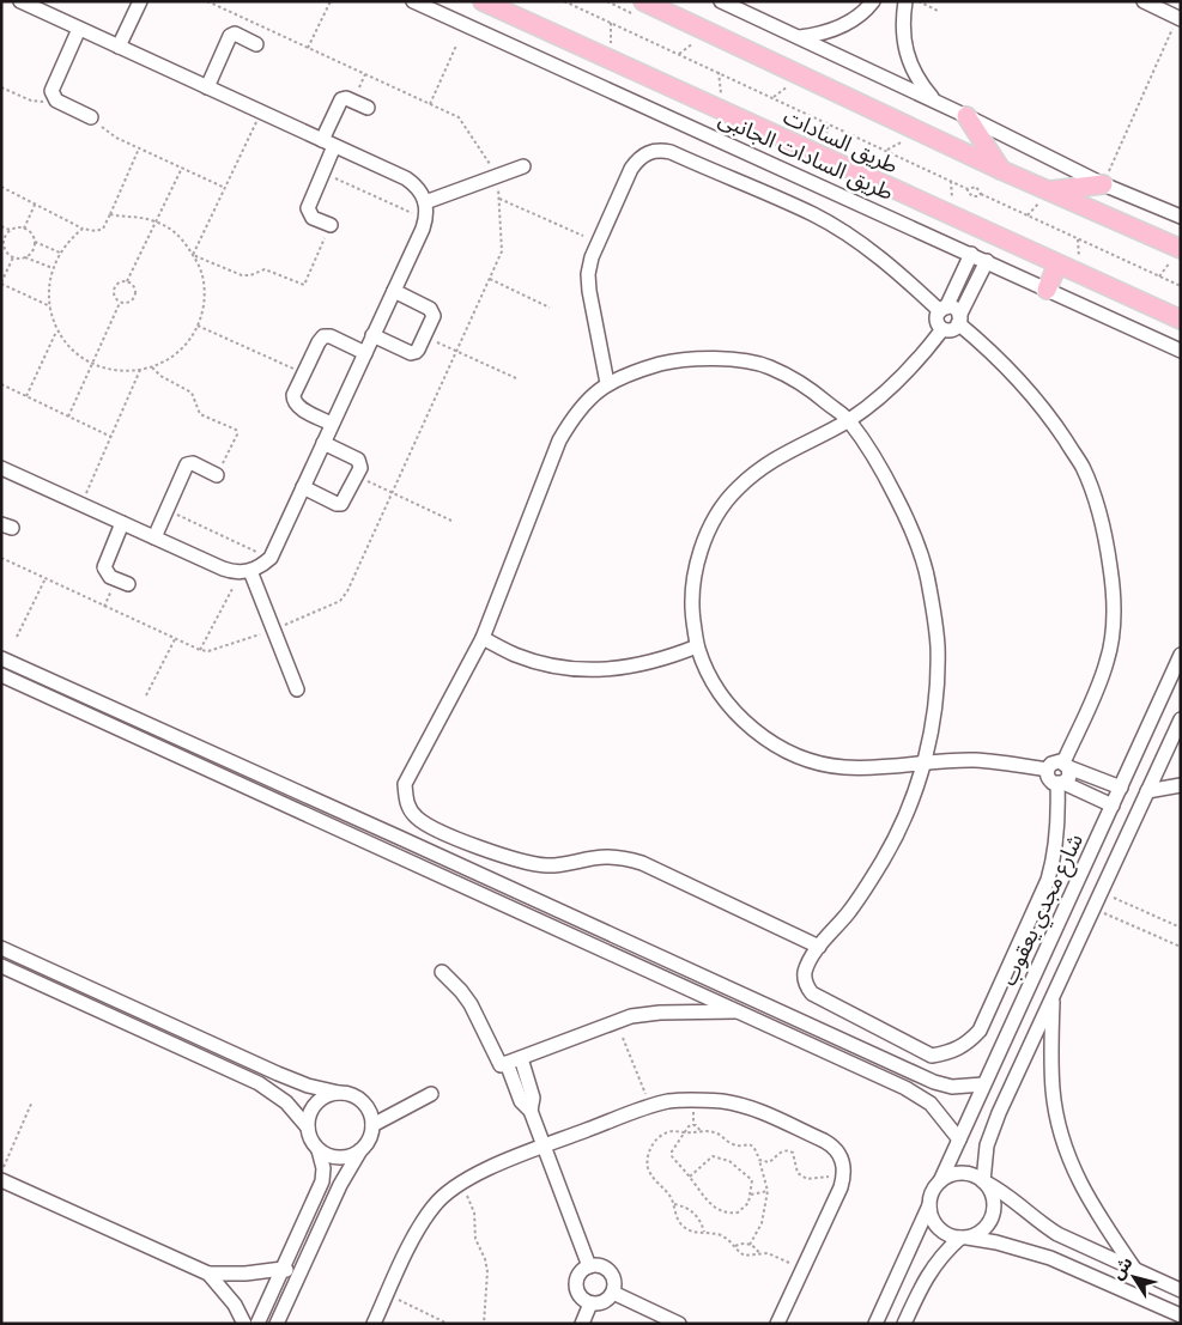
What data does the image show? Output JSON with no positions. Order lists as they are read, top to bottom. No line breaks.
{"streets":{"main road":["طريق السادات"],"street":["طريق السادات الجانبى","شارع مجدي يعقوب"]},"north":"top left"}
